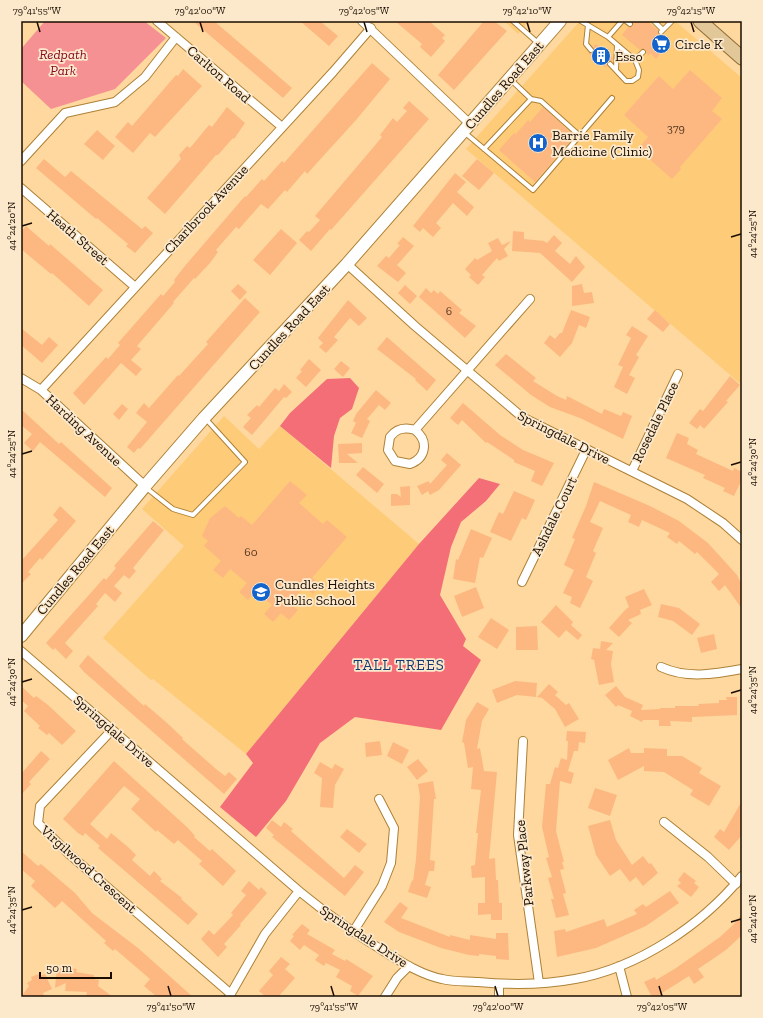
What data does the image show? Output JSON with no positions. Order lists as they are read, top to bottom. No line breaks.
{"streets":{"main road":["Cundles Road East"],"street":["Carlton Road","Charlbrook Avenue","Heath Street","Rosedale Place","Harding Avenue","Springdale Drive","Ashdale Court","Parkway Place","Virgilwood Crescent"]},"crossings":[["Carlton Road","Charlbrook Avenue"],["Cundles Road East","Harding Avenue"],["Cundles Road East","Springdale Drive"],["Charlbrook Avenue","Heath Street"],["Charlbrook Avenue","Harding Avenue"],["Rosedale Place","Springdale Drive"],["Springdale Drive","Ashdale Court"],["Springdale Drive","Parkway Place"],["Springdale Drive","Virgilwood Crescent"]],"districts":["TALL TREES"],"parks":["Redpath Park"],"places":{"supermarket":["Circle K"],"building":["Esso"],"hospital":["Barrie Family Medicine (Clinic)"],"school or university":["Cundles Heights Public School"]},"house_numbers":["379","6","60"],"scale_bar":"50 m","coordinates":["79°41'55\"W","79°42'00\"W","79°42'05\"W","79°42'10\"W","79°42'15\"W","44°24'20\"N","44°24'25\"N","44°24'30\"N","44°24'35\"N","44°24'40\"N","79°41'50\"W"]}
